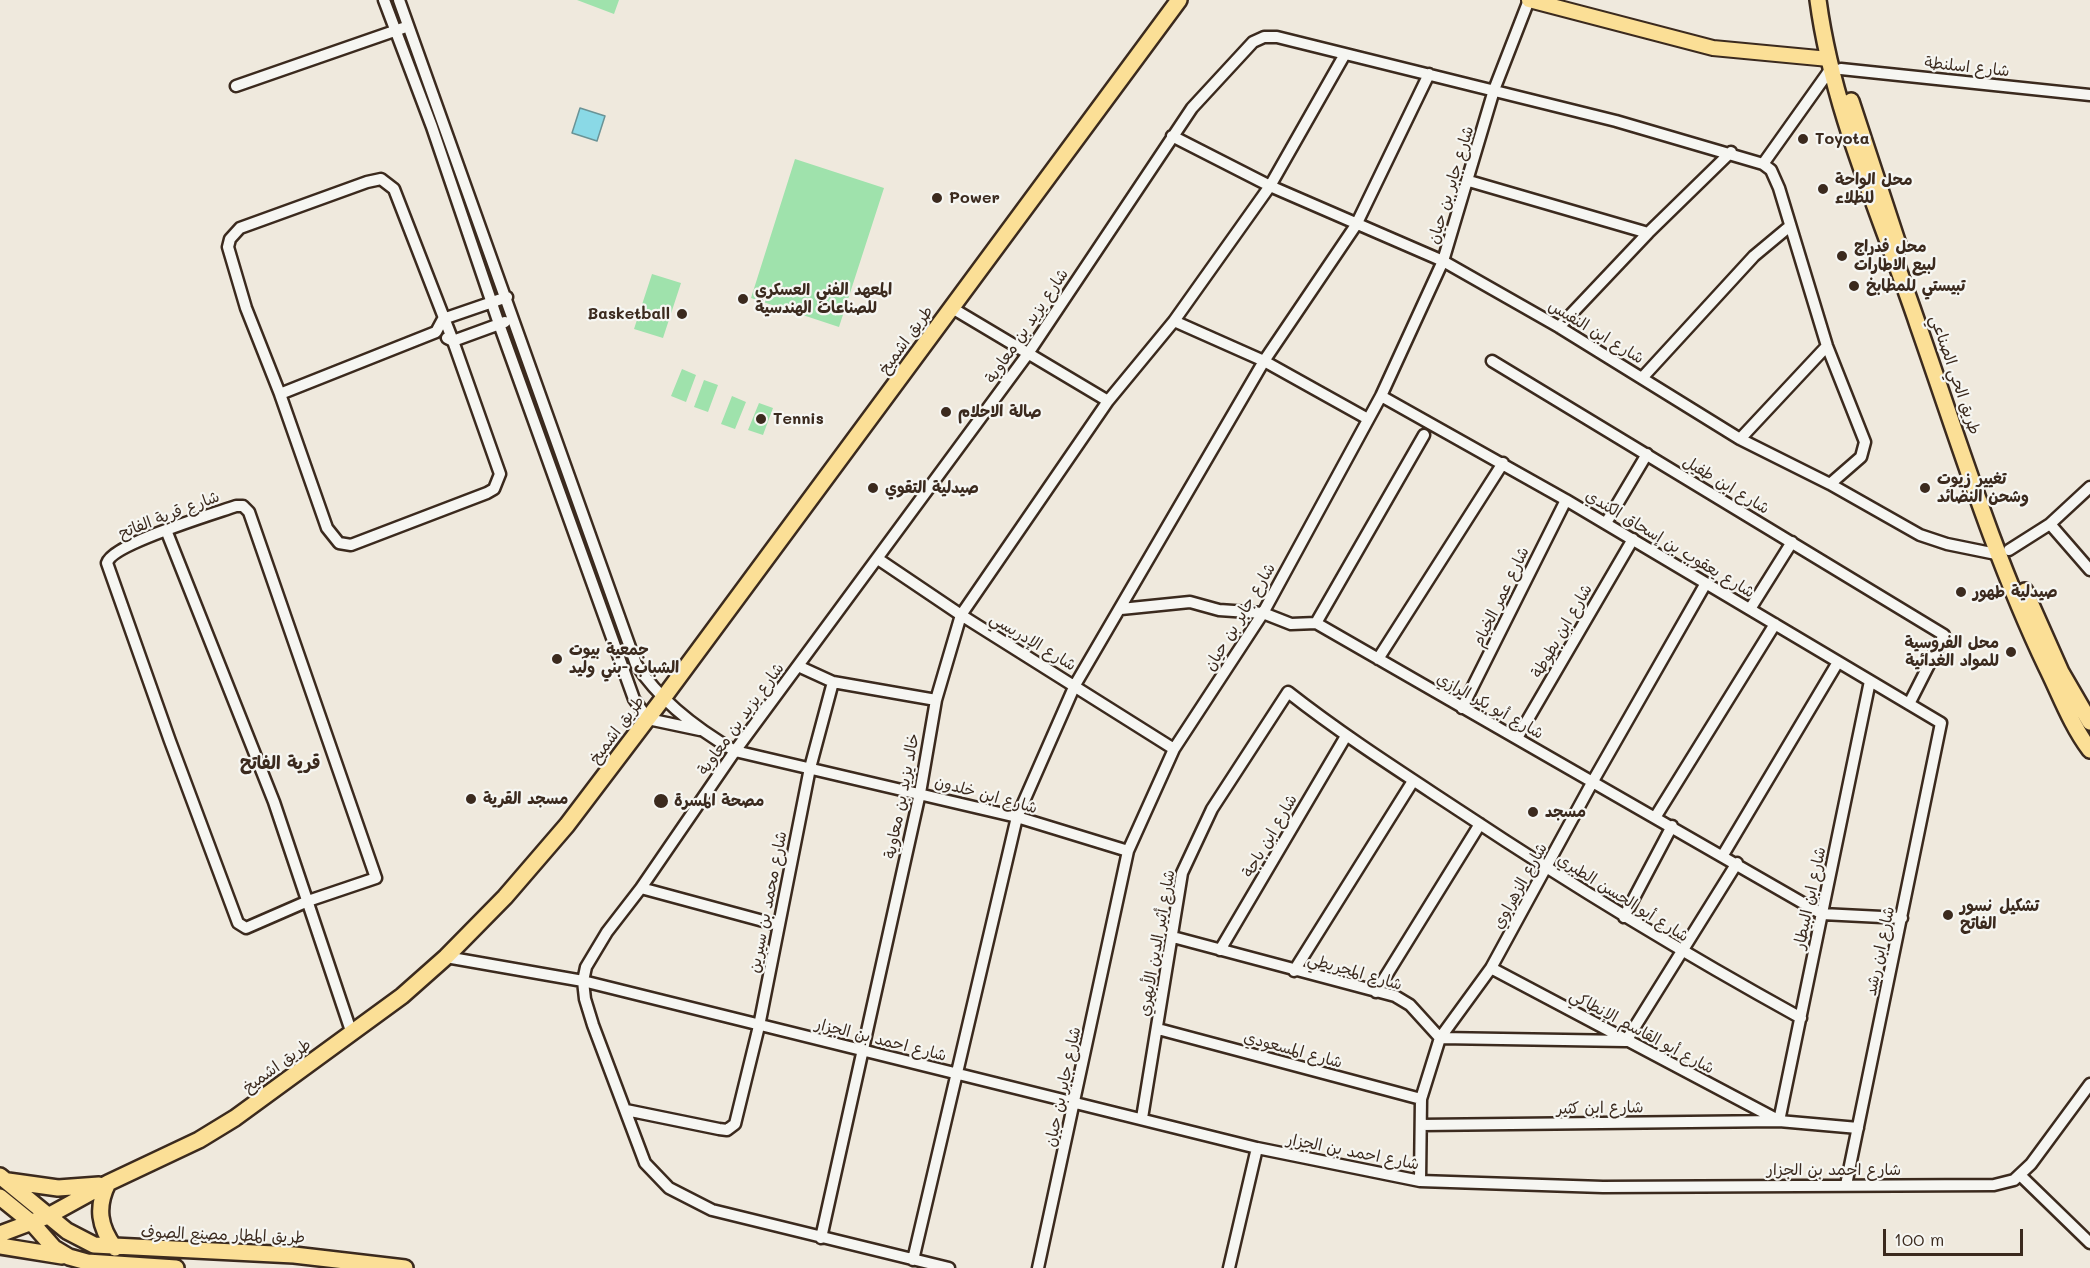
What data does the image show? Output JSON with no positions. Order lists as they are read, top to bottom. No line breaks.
{"streets":{"highway":["طريق اشميخ","طريق الحي الصناعي","طريق المطار مصنع الصوف"],"street":["شارع اسلنطة","شارع جابر بن حيان","شارع يزيد بن معاوية","شارع ابن النفيس","شارع ابن طفيل","شارع قرية الفاتح","شارع يعقوب بن إسحاق الكندي","شارع عمر الخيام","شارع ابن بطوطة","شارع الإدريسي","شارع أبو بكر الرازي","شارع ابن خلدون","خالد يزيد بن معاوية","شارع ابن باجة","شارع الزهراوي","شارع أبو الحسن الطبري","شارع ابن البيطار","شارع محمد بن سيرين","شارع أثير الدين الأبهري","شارع ابن رشد","شارع المجريطي","شارع أبو القاسم الإنطاكي","شارع احمد بن الجزار","شارع المسعودي","شارع ابن كثير"]},"crossings":[["شارع اسلنطة","طريق الحي الصناعي"],["شارع جابر بن حيان","شارع يزيد بن معاوية"],["شارع جابر بن حيان","شارع ابن النفيس"],["شارع جابر بن حيان","شارع يعقوب بن إسحاق الكندي"],["شارع جابر بن حيان","شارع الإدريسي"],["شارع جابر بن حيان","شارع أبو بكر الرازي"],["شارع جابر بن حيان","شارع ابن خلدون"],["شارع جابر بن حيان","شارع احمد بن الجزار"],["شارع يزيد بن معاوية","شارع ابن النفيس"],["شارع يزيد بن معاوية","شارع الإدريسي"],["شارع يزيد بن معاوية","شارع ابن خلدون"],["شارع يزيد بن معاوية","خالد يزيد بن معاوية"],["شارع يزيد بن معاوية","شارع احمد بن الجزار"],["شارع ابن النفيس","طريق الحي الصناعي"],["شارع ابن النفيس","خالد يزيد بن معاوية"],["طريق اشميخ","شارع احمد بن الجزار"],["طريق اشميخ","طريق المطار مصنع الصوف"],["شارع ابن طفيل","شارع يعقوب بن إسحاق الكندي"],["شارع يعقوب بن إسحاق الكندي","شارع عمر الخيام"],["شارع يعقوب بن إسحاق الكندي","شارع ابن بطوطة"],["شارع يعقوب بن إسحاق الكندي","شارع الزهراوي"],["شارع يعقوب بن إسحاق الكندي","شارع ابن البيطار"],["شارع يعقوب بن إسحاق الكندي","شارع ابن رشد"],["شارع عمر الخيام","شارع أبو بكر الرازي"],["شارع ابن بطوطة","شارع أبو بكر الرازي"],["شارع الإدريسي","خالد يزيد بن معاوية"],["شارع أبو بكر الرازي","شارع الزهراوي"],["شارع أبو بكر الرازي","شارع ابن البيطار"],["شارع ابن خلدون","خالد يزيد بن معاوية"],["شارع ابن خلدون","شارع محمد بن سيرين"],["خالد يزيد بن معاوية","شارع احمد بن الجزار"],["شارع ابن باجة","شارع أبو الحسن الطبري"],["شارع ابن باجة","شارع المجريطي"],["شارع الزهراوي","شارع أبو الحسن الطبري"],["شارع الزهراوي","شارع المجريطي"],["شارع الزهراوي","شارع أبو القاسم الإنطاكي"],["شارع الزهراوي","شارع احمد بن الجزار"],["شارع الزهراوي","شارع المسعودي"],["شارع الزهراوي","شارع ابن كثير"],["شارع أبو الحسن الطبري","شارع ابن البيطار"],["شارع أبو الحسن الطبري","شارع أثير الدين الأبهري"],["شارع ابن البيطار","شارع أبو القاسم الإنطاكي"],["شارع ابن البيطار","شارع ابن كثير"],["شارع محمد بن سيرين","شارع احمد بن الجزار"],["شارع أثير الدين الأبهري","شارع المجريطي"],["شارع أثير الدين الأبهري","شارع احمد بن الجزار"],["شارع أثير الدين الأبهري","شارع المسعودي"],["شارع ابن رشد","شارع احمد بن الجزار"],["شارع ابن رشد","شارع ابن كثير"],["شارع أبو القاسم الإنطاكي","شارع ابن كثير"]],"districts":["قرية الفاتح"],"places":["Toyota","محل الواحة للطلاء","Power","محل فدراج لبيع الاطارات","تبيستي للمطابخ","المعهد الفني العسكري للصناعات الهندسية","Basketball","صالة الاحلام","Tennis","صيدلية التقوي","تغيير زيوت وشحن النضائد","صيدلية طهور","محل الفروسية للمواد الغدائية","جمعية بيوت الشباب -بني وليد","مسجد القرية","مصحة المسرة","مسجد","تشكيل نسور الفاتح"],"scale_bar":"100 m"}
